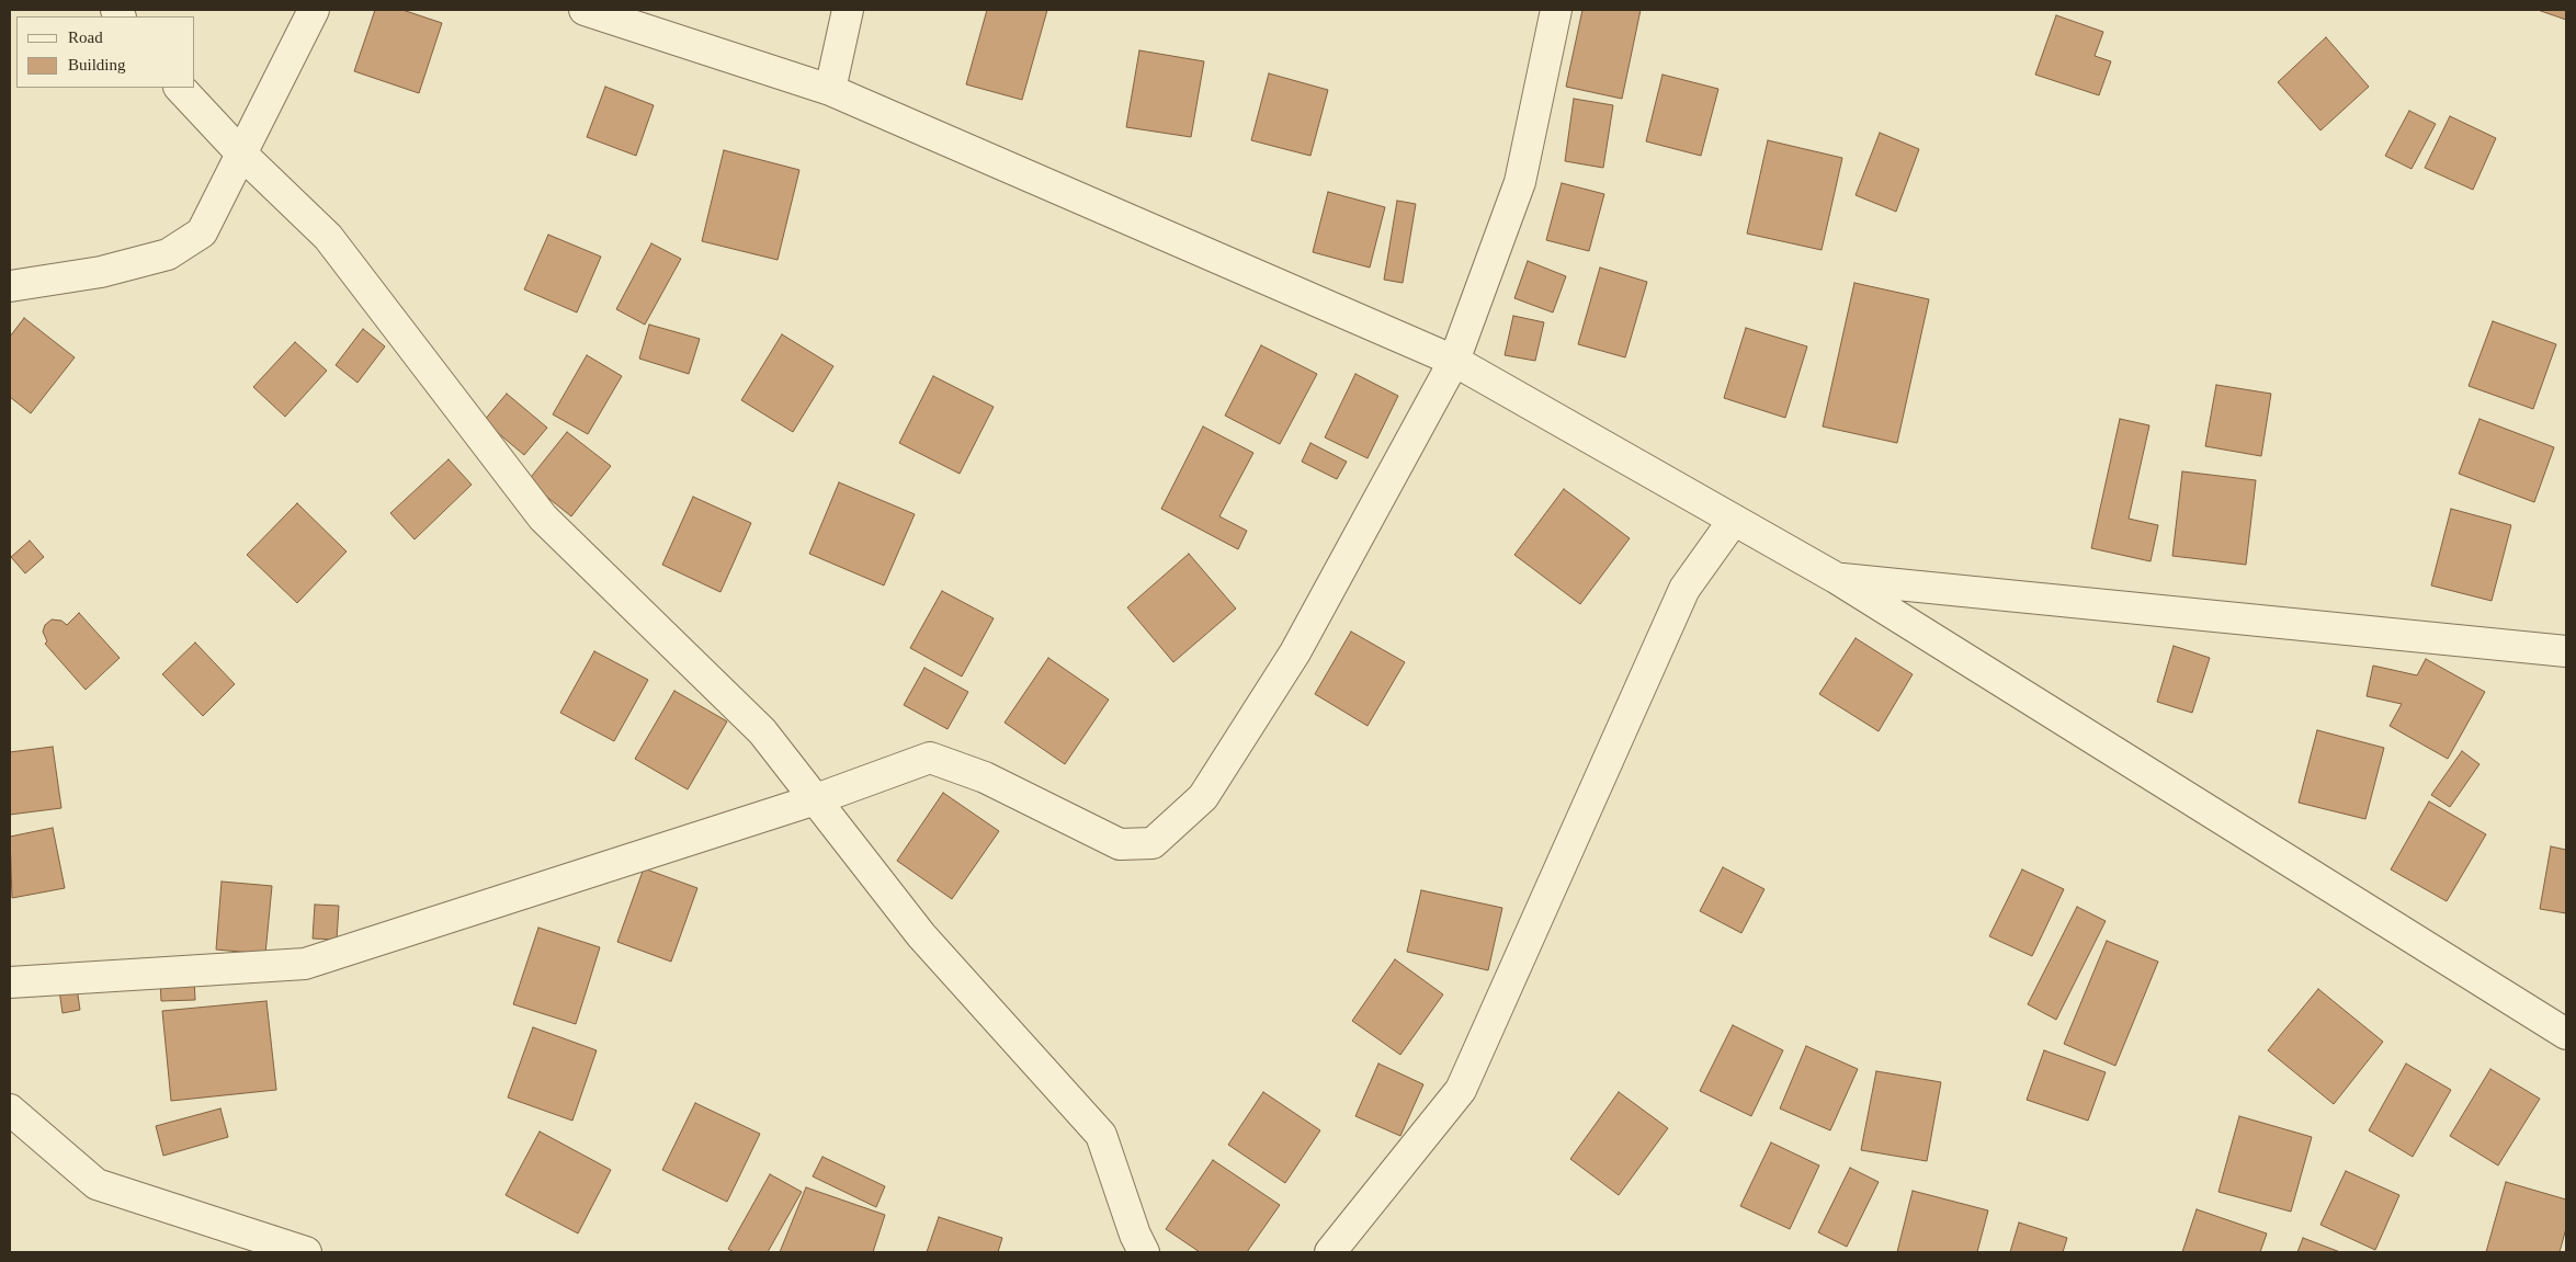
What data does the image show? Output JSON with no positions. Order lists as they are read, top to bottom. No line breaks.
{"legend":["Road","Building"]}
